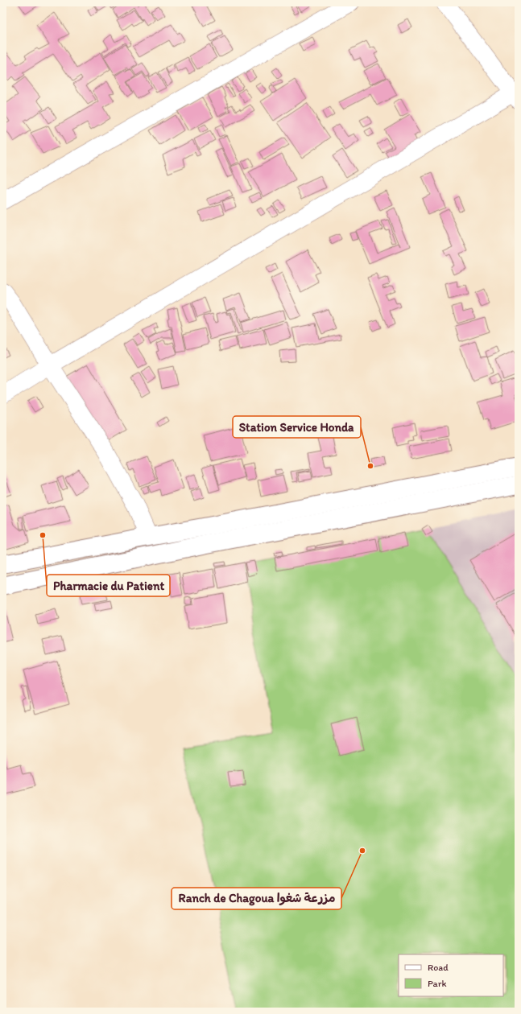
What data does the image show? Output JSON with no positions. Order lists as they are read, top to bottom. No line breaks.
{"places":["Station Service Honda","Pharmacie du Patient","Ranch de Chagoua مزرعة شغوا"],"legend":["Road","Park"]}
